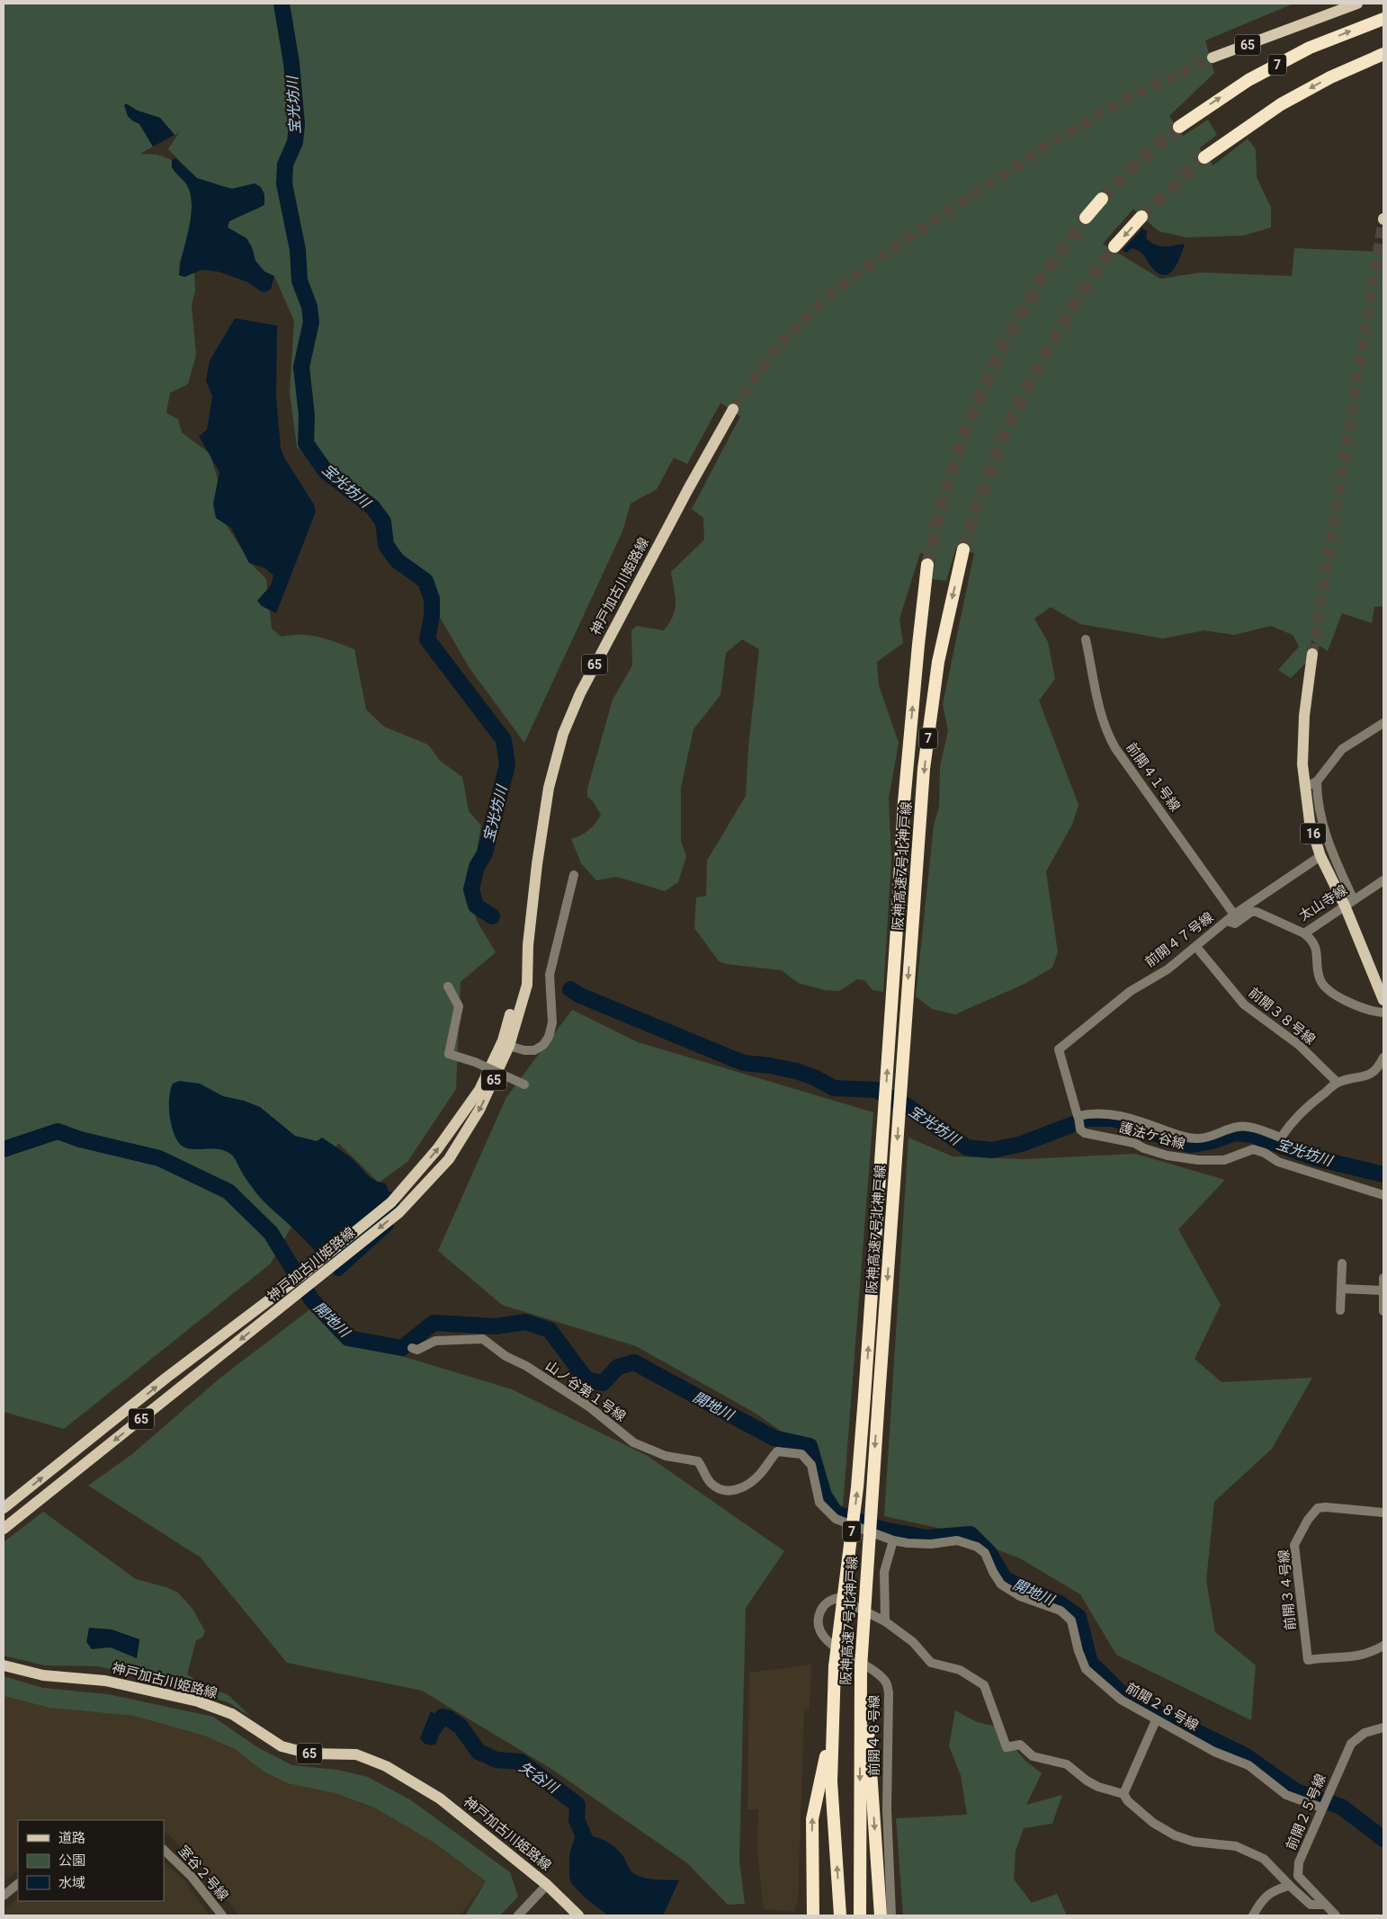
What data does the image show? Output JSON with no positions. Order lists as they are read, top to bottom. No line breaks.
{"streets":{"highway":["7","阪神高速7号北神戸線"],"main road":["65","神戸加古川姫路線","16"],"street":["前開４１号線","太山寺線","前開４７号線","前開３８号線","護法ケ谷線","山ノ谷第１号線","前開３４号線","前開２８号線","前開４８号線","前開２５号線","室谷２号線"]},"crossings":[["前開４１号線","太山寺線"],["前開４１号線","前開４７号線"],["16","太山寺線"],["16","前開４７号線"],["太山寺線","前開４７号線"],["前開４７号線","前開３８号線"],["山ノ谷第１号線","前開２８号線"],["前開２８号線","前開２５号線"]],"water":["宝光坊川","開地川","矢谷川"],"legend":["道路","公園","水域"]}
